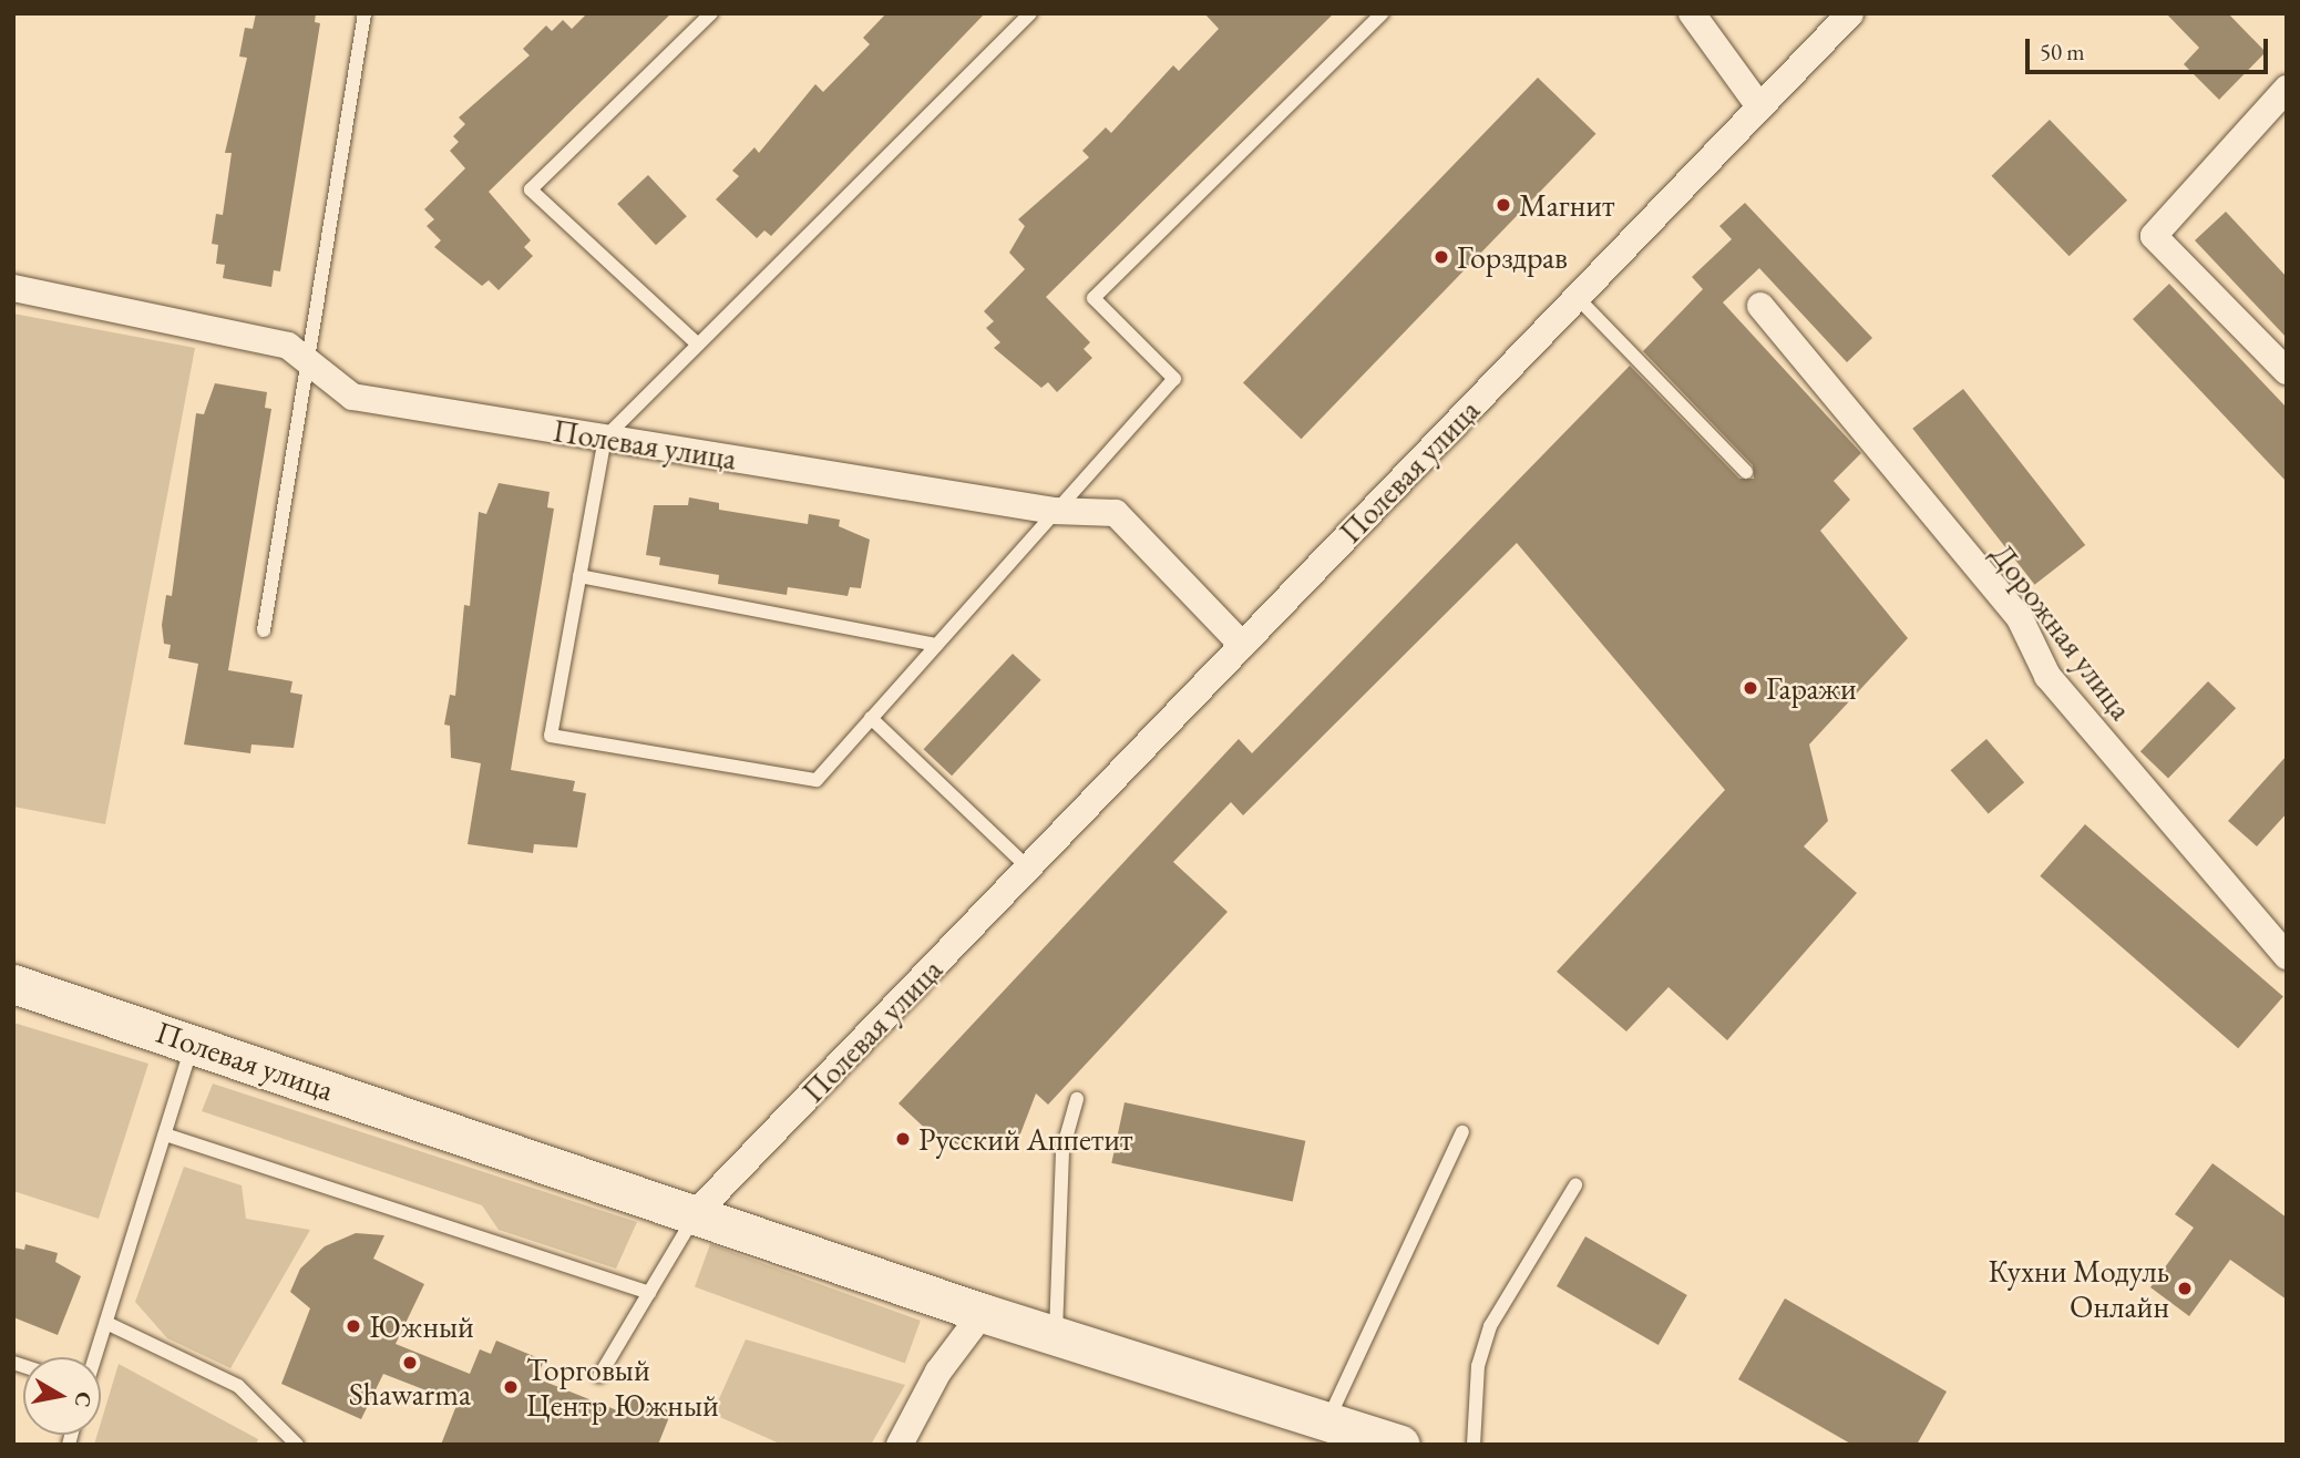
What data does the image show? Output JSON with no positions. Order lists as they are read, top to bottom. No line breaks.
{"streets":{"main road":["Полевая улица"],"street":["Дорожная улица"]},"places":["Магнит","Горздрав","Гаражи","Русский Аппетит","Кухни Модуль Онлайн","Южный","Shawarma","Торговый Центр Южный"],"scale_bar":"50 m","north":"right"}
